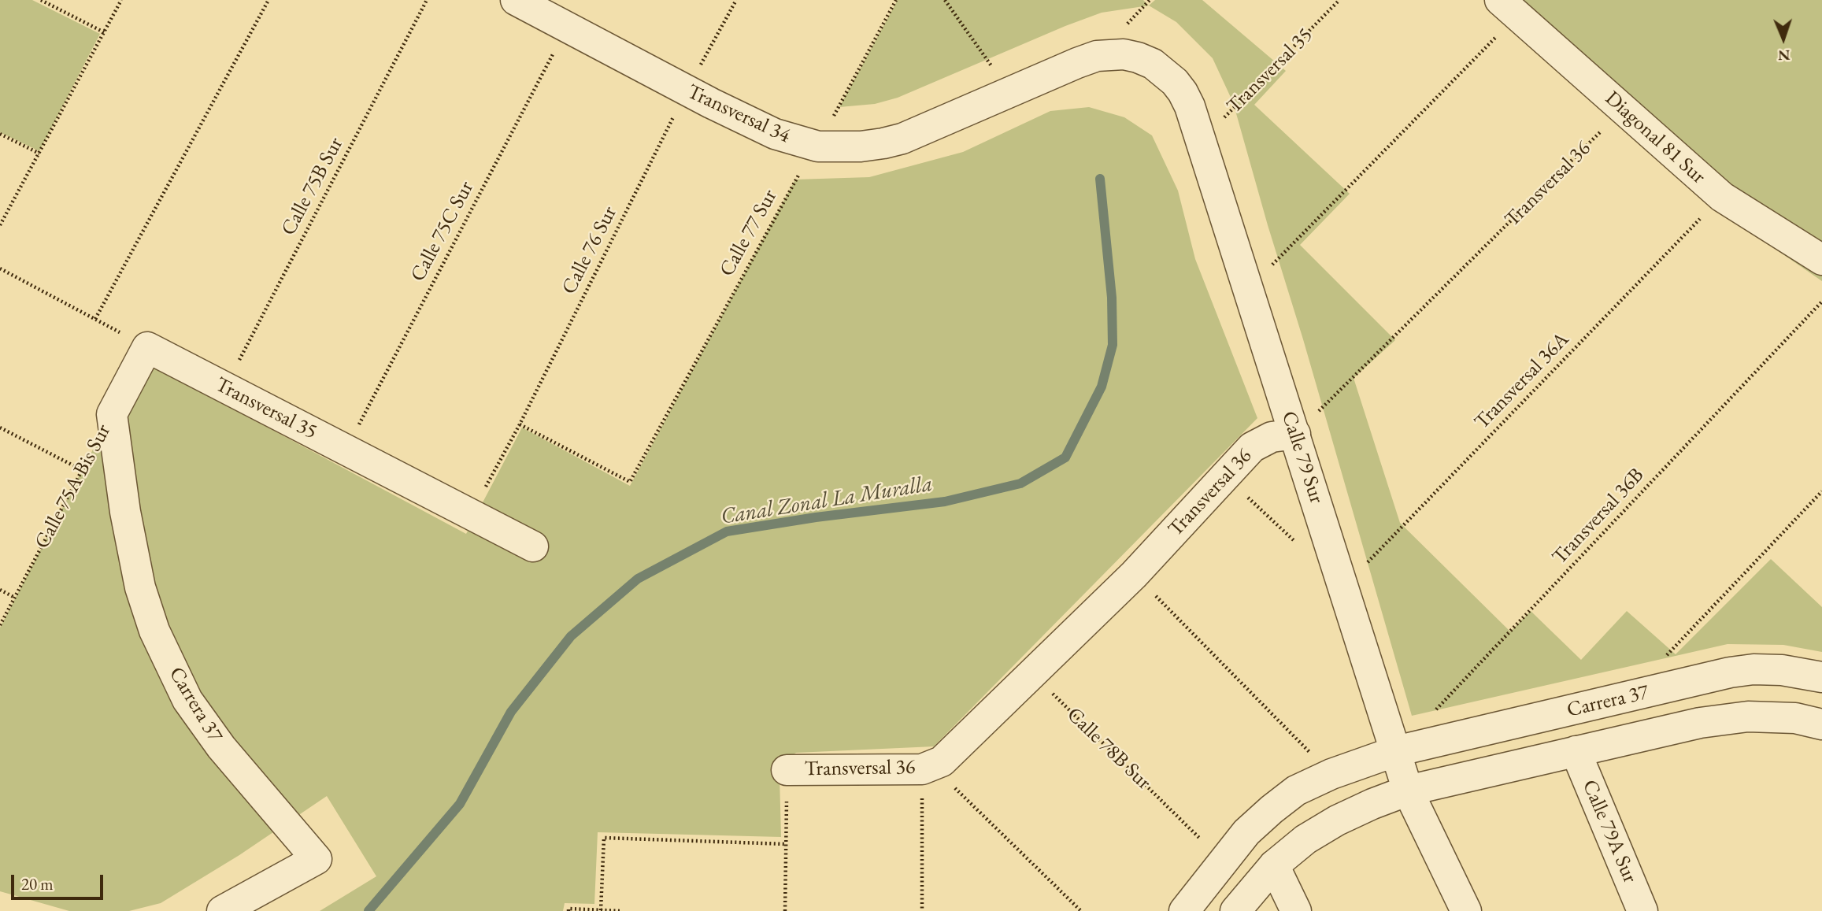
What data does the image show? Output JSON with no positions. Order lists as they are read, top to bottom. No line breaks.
{"streets":{"street":["Transversal 35","Transversal 34","Diagonal 81 Sur","Transversal 36","Calle 79 Sur","Calle 75A Bis Sur","Carrera 37","Calle 79A Sur"],"path":["Calle 75B Sur","Calle 75C Sur","Calle 77 Sur","Calle 76 Sur","Transversal 36A","Transversal 36B","Calle 78B Sur"]},"crossings":[["Transversal 35","Calle 75B Sur"],["Transversal 35","Calle 75C Sur"],["Transversal 35","Calle 76 Sur"],["Transversal 35","Calle 79 Sur"],["Transversal 35","Calle 75A Bis Sur"],["Transversal 34","Calle 75C Sur"],["Transversal 34","Calle 77 Sur"],["Transversal 34","Calle 76 Sur"],["Transversal 34","Calle 79 Sur"],["Diagonal 81 Sur","Transversal 36"],["Diagonal 81 Sur","Transversal 36A"],["Transversal 36","Calle 79 Sur"],["Transversal 36","Calle 78B Sur"],["Calle 77 Sur","Calle 76 Sur"],["Transversal 36A","Calle 79 Sur"],["Calle 79 Sur","Carrera 37"],["Calle 75A Bis Sur","Carrera 37"],["Carrera 37","Calle 79A Sur"]],"water":["Canal Zonal La Muralla"],"scale_bar":"20 m","north":"bottom"}
